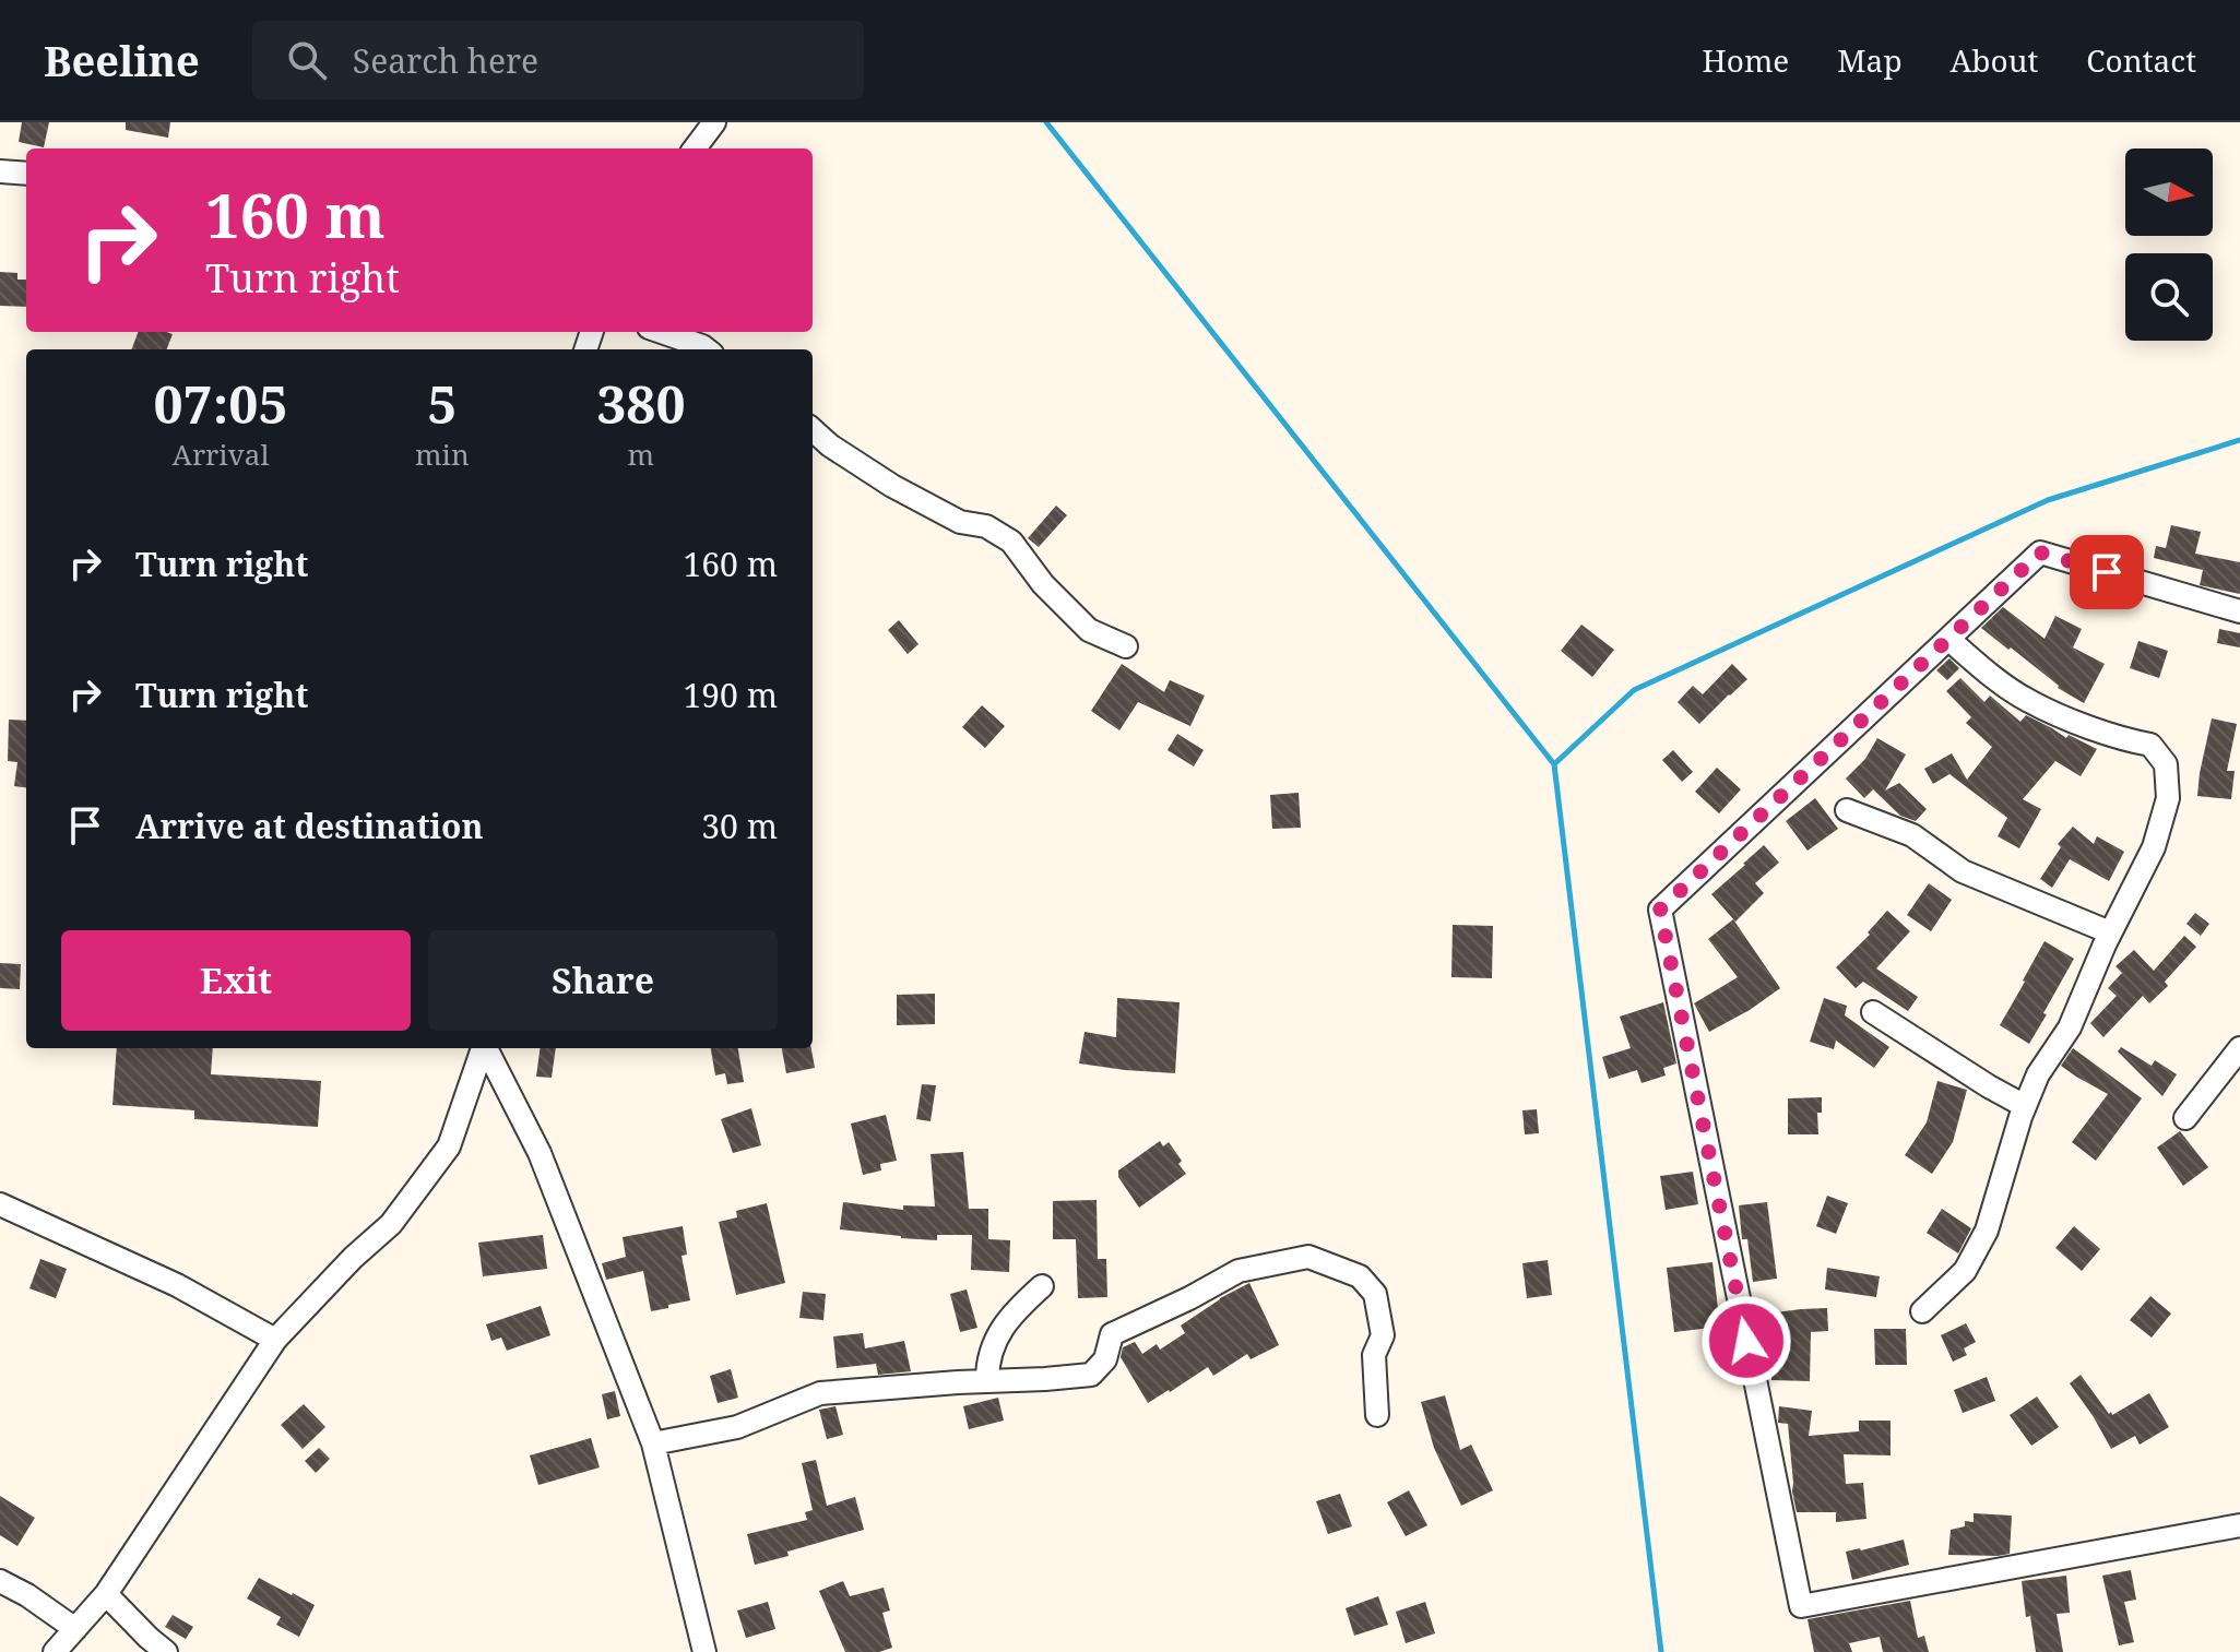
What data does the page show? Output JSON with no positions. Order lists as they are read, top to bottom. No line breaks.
{"north":"right","page":{"header":"Beeline","search":"Search here","nav":["Home","Map","About","Contact"],"turn":["160 m","Turn right"],"eta":["07:05","Arrival","5","min","380","m"],"list":[{"name":"Turn right","value":"160 m"},{"name":"Turn right","value":"190 m"},{"name":"Arrive at destination","value":"30 m"}],"buttons":["Exit","Share"]}}
